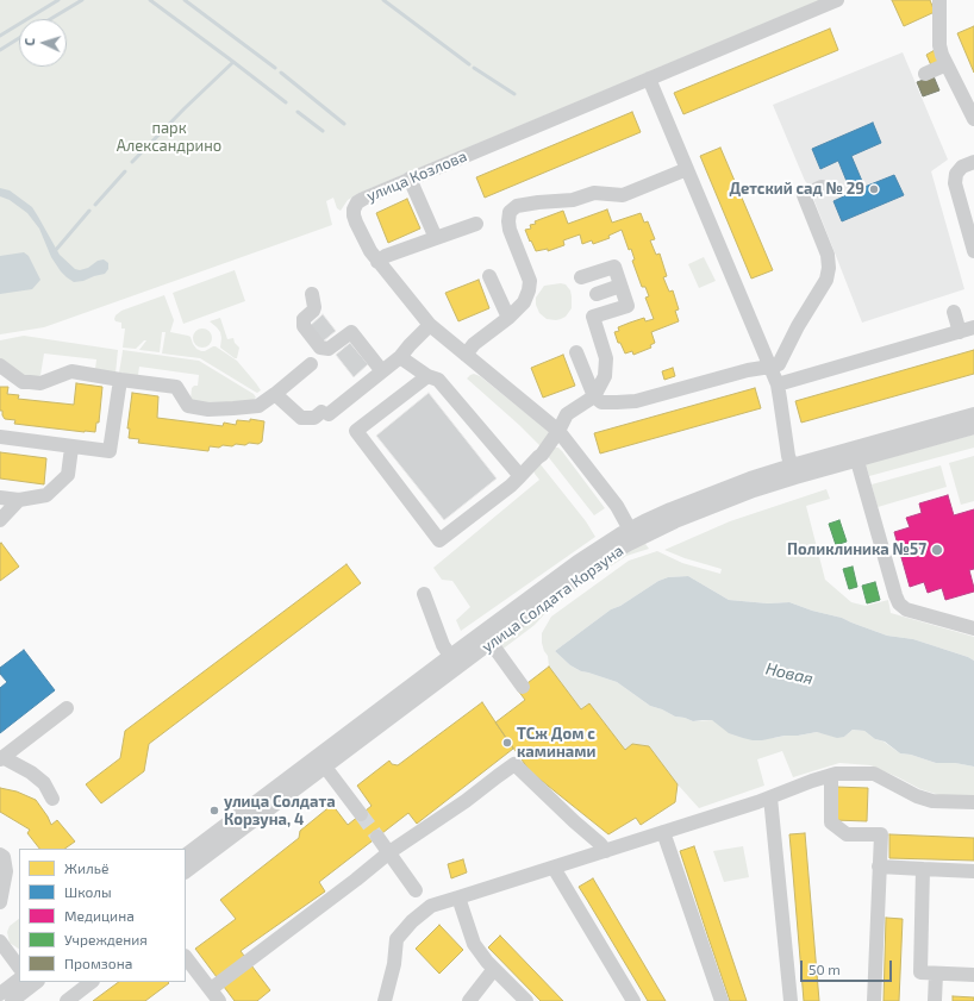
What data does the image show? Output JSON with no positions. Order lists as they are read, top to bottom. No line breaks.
{"streets":{"street":["улица Козлова","улица Солдата Корзуна"]},"crossings":[["улица Козлова","улица Солдата Корзуна"]],"water":["Новая"],"parks":["парк Александрино"],"places":["Детский сад № 29","Поликлиника №57","ТСж Дом с каминами","улица Солдата Корзуна, 4"],"legend":["Жильё","Школы","Медицина","Учреждения","Промзона"],"scale_bar":"50 m","north":"left"}
